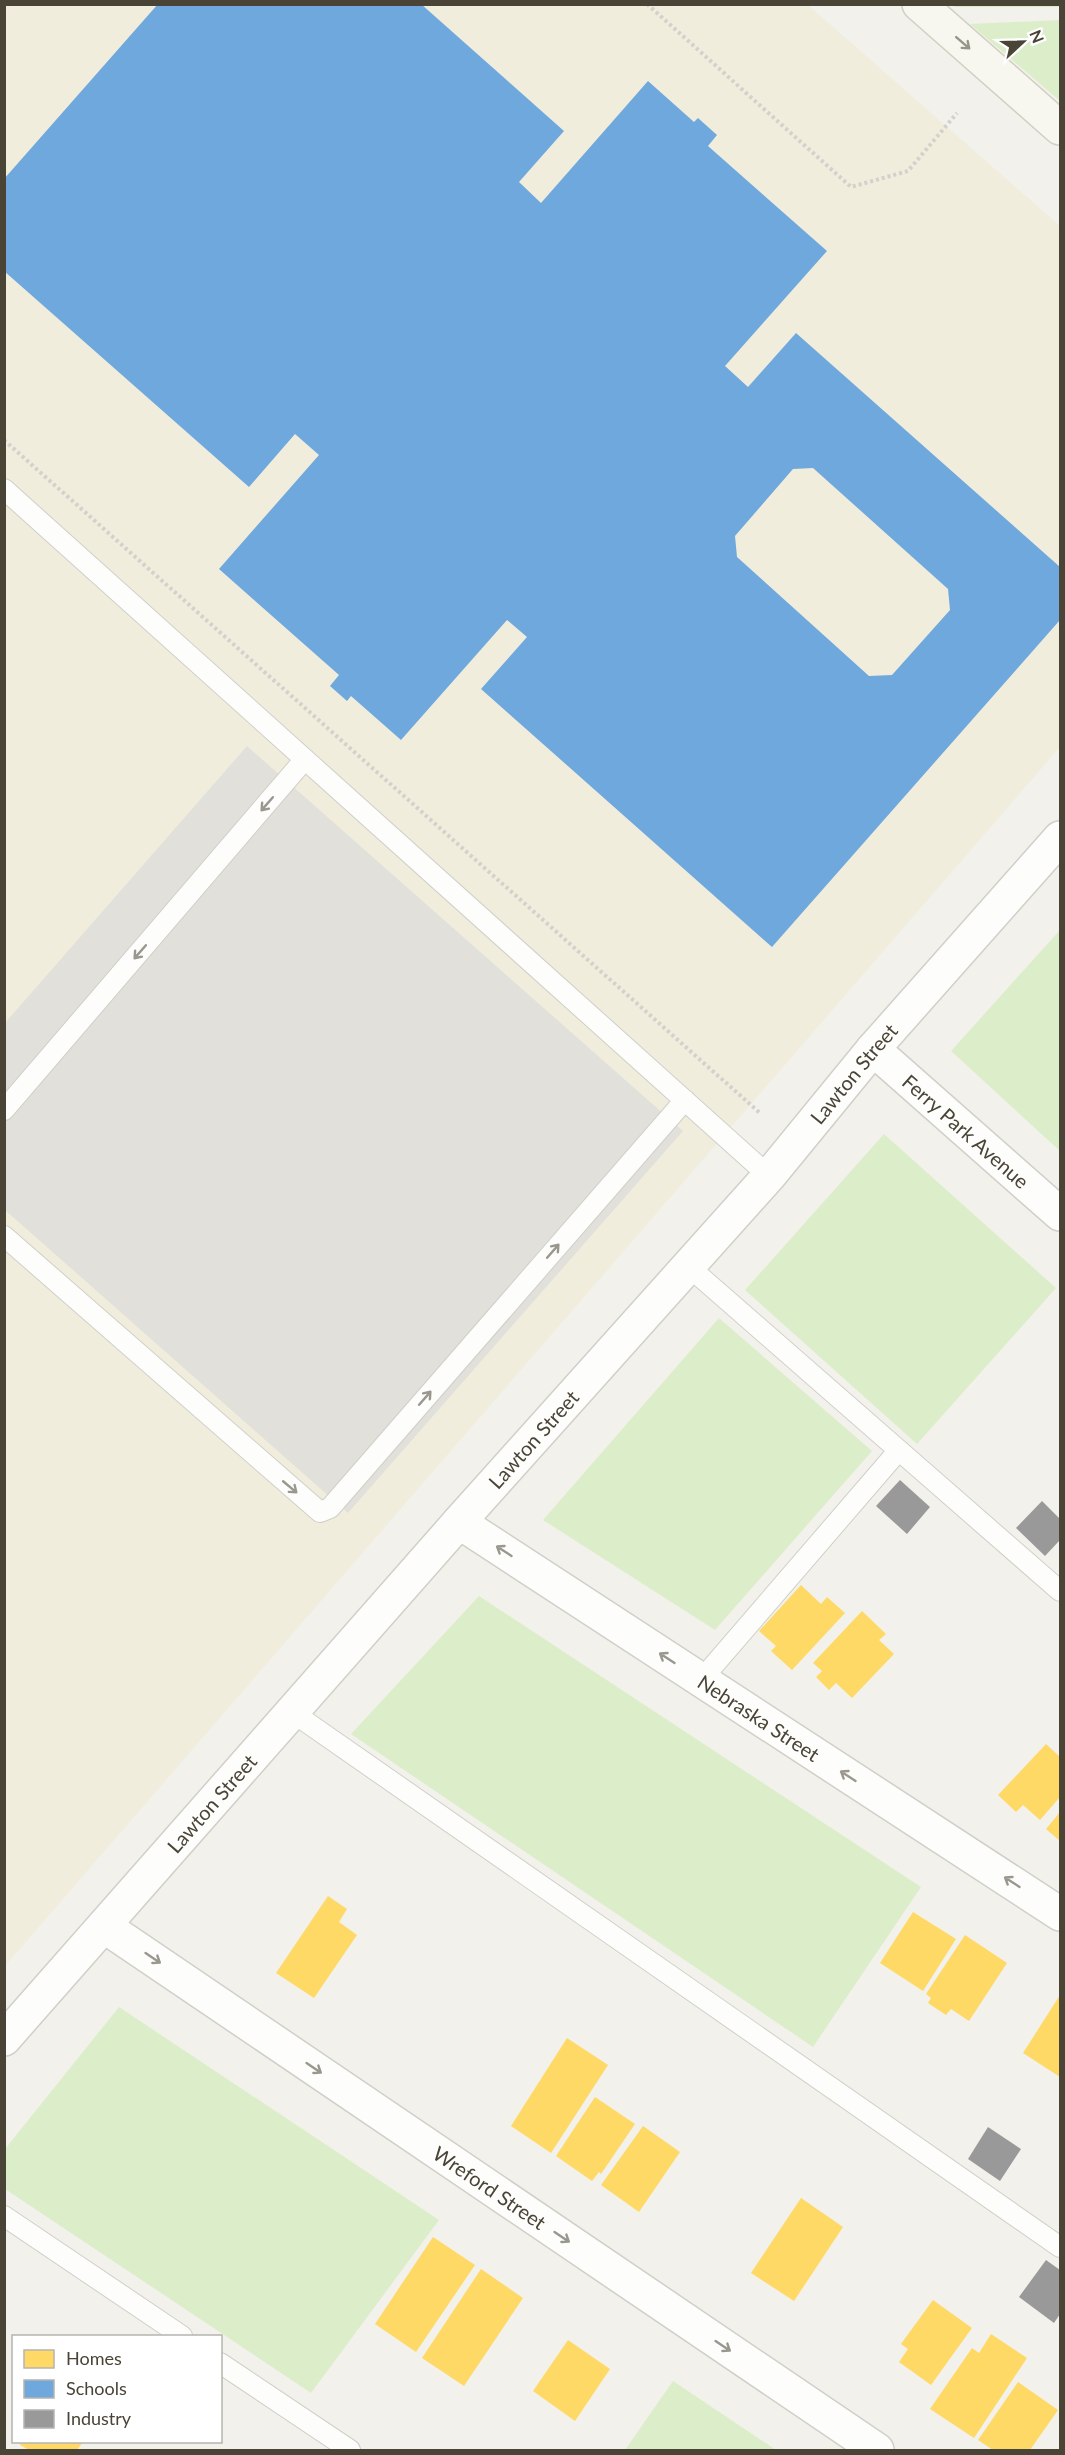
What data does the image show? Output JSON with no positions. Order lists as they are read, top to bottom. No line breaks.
{"streets":{"street":["Lawton Street","Ferry Park Avenue","Nebraska Street","Wreford Street"]},"crossings":[["Lawton Street","Ferry Park Avenue"],["Lawton Street","Nebraska Street"],["Lawton Street","Wreford Street"]],"one_way":["Nebraska Street","Wreford Street"],"legend":["Homes","Schools","Industry"],"north":"right"}
